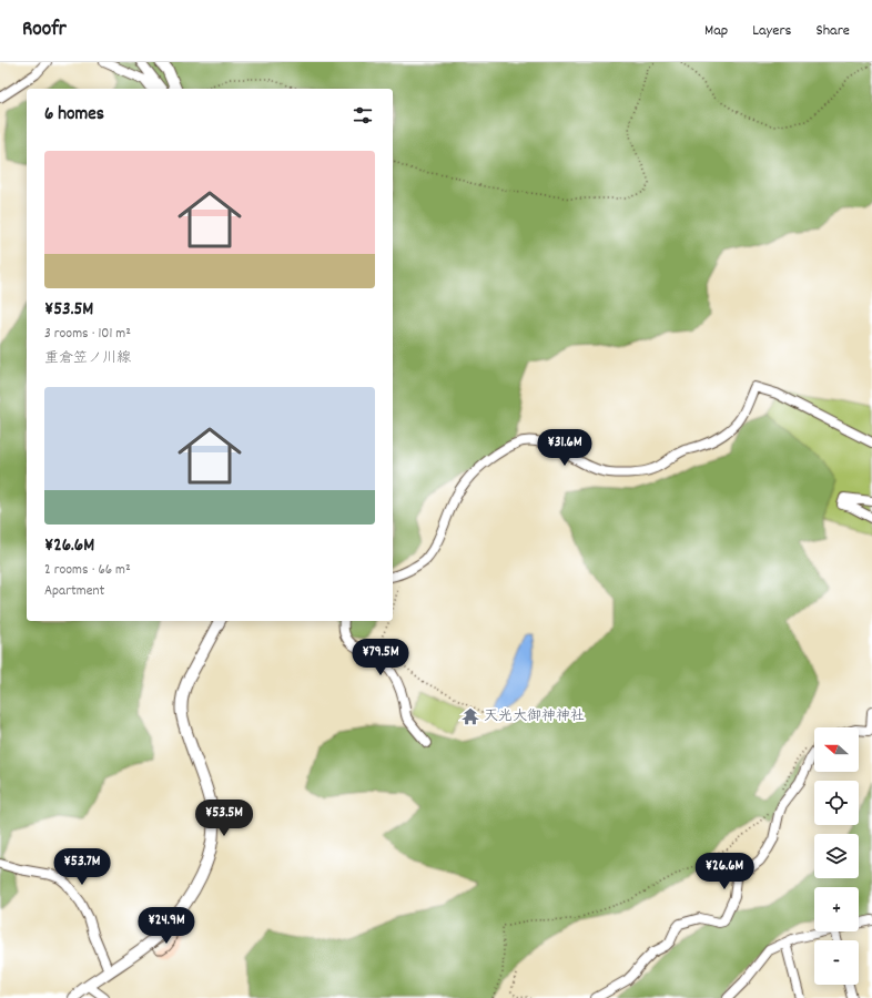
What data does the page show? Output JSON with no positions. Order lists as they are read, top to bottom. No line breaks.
{"places":{"temple":["天光大御神神社"]},"north":"left","page":{"header":"Roofr","nav":["Map","Layers","Share"],"heading":"6 homes","list":[{"name":"¥53.5M","note":"3 rooms · 101 m² · 重倉笠ノ川線"},{"name":"¥26.6M","note":"2 rooms · 66 m² · Apartment"}],"price":["¥31.6M","¥79.5M","¥53.5M","¥53.7M","¥26.6M","¥24.9M"],"map_buttons":["+","−"]}}
